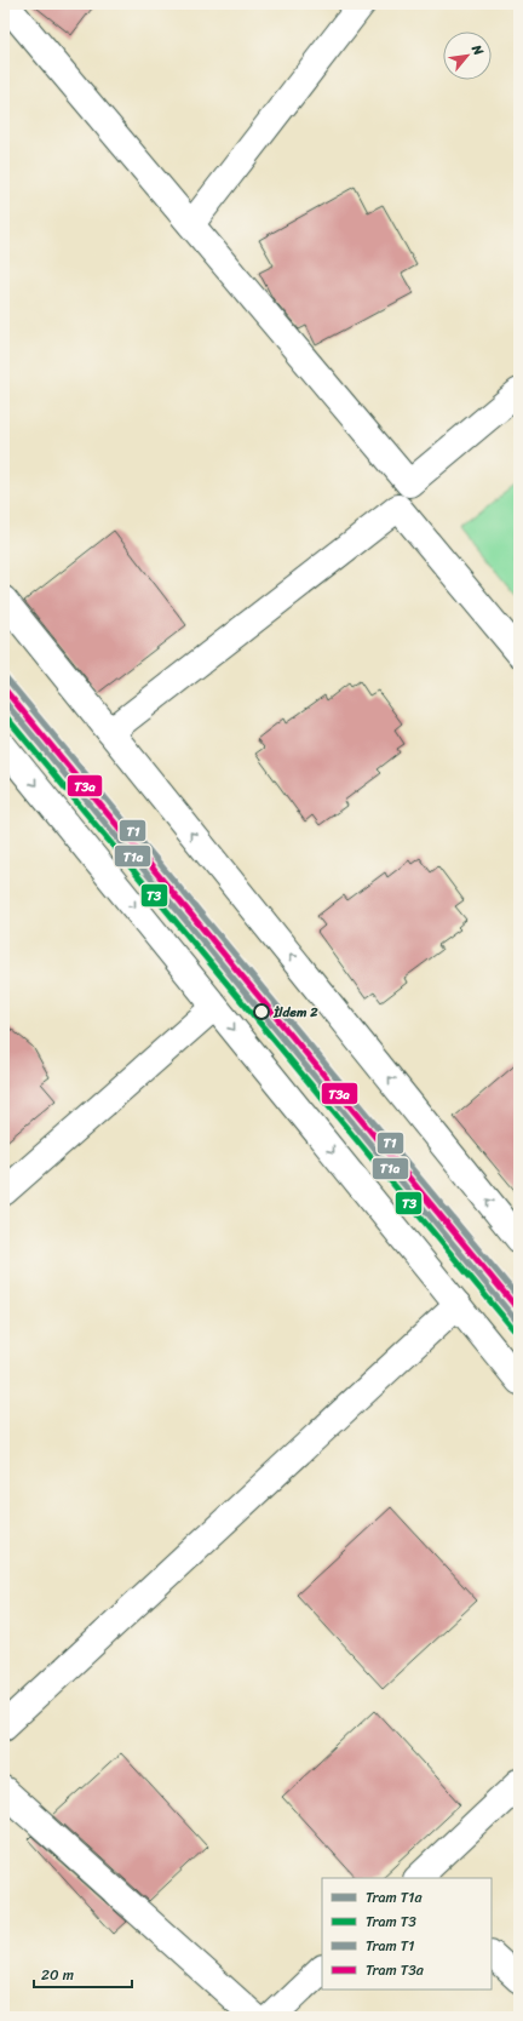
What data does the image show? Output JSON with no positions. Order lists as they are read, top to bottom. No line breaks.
{"places":["İldem 2"],"lines":["tram line T1","tram line T3a","tram line T1a","tram line T3"],"legend":["Tram T1a","Tram T3","Tram T1","Tram T3a"],"scale_bar":"20 m","north":"top right"}
